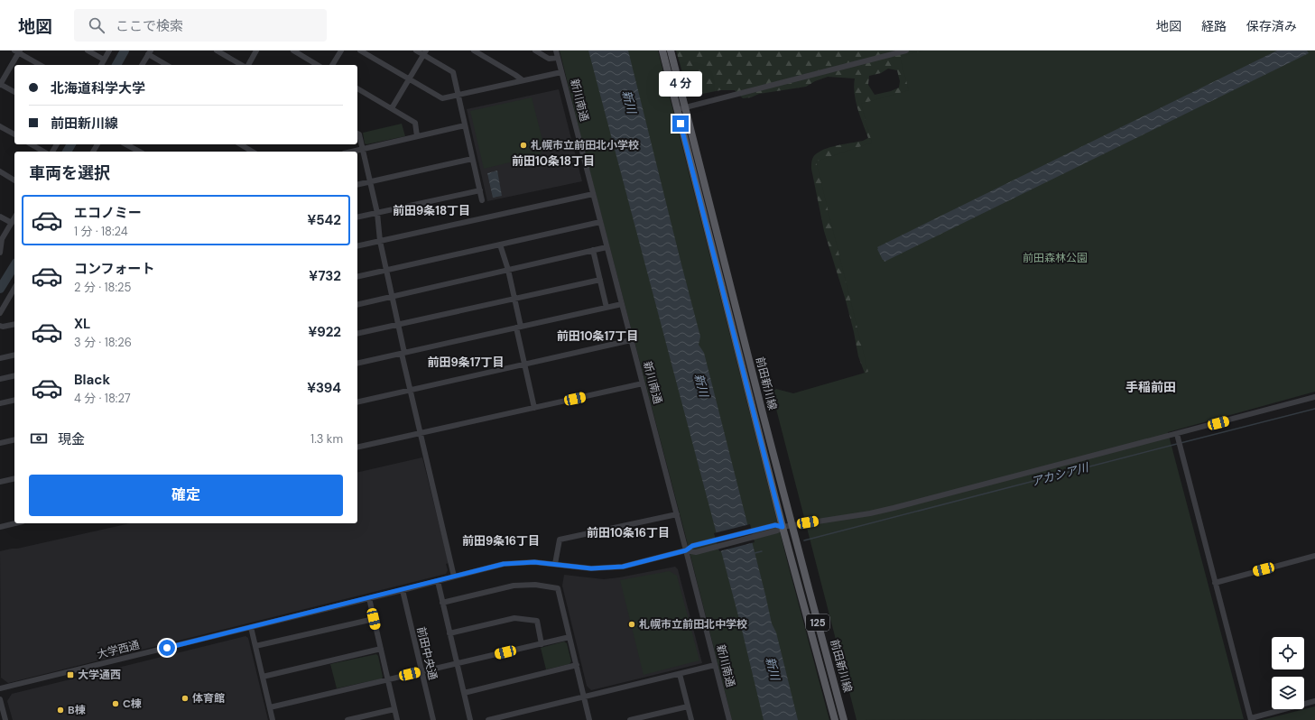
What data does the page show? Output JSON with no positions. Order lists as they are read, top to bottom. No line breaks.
{"streets":{"main road":["前田新川線","125"],"street":["新川南通","大学西通","前田中央通"]},"crossings":[["新川南通","大学西通"],["大学西通","前田中央通"]],"districts":["前田10条18丁目","前田9条18丁目","前田10条17丁目","前田9条17丁目","手稲前田","前田10条16丁目","前田9条16丁目"],"water":["新川","アカシア川"],"parks":["前田森林公園"],"places":{"other":["札幌市立前田北小学校","札幌市立前田北中学校","体育館","C棟","B棟"],"transit":["大学通西"]},"page":{"header":"地図","search":"ここで検索","nav":["地図","経路","保存済み"],"banner":["北海道科学大学","前田新川線"],"bubble":"4 分","heading":"車両を選択","list":[{"name":"エコノミー","note":"1 分 · 18:24","value":"¥542"},{"name":"コンフォート","note":"2 分 · 18:25","value":"¥732"},{"name":"XL","note":"3 分 · 18:26","value":"¥922"},{"name":"Black","note":"4 分 · 18:27","value":"¥394"}],"pay":["現金","1.3 km"],"buttons":"確定"}}
